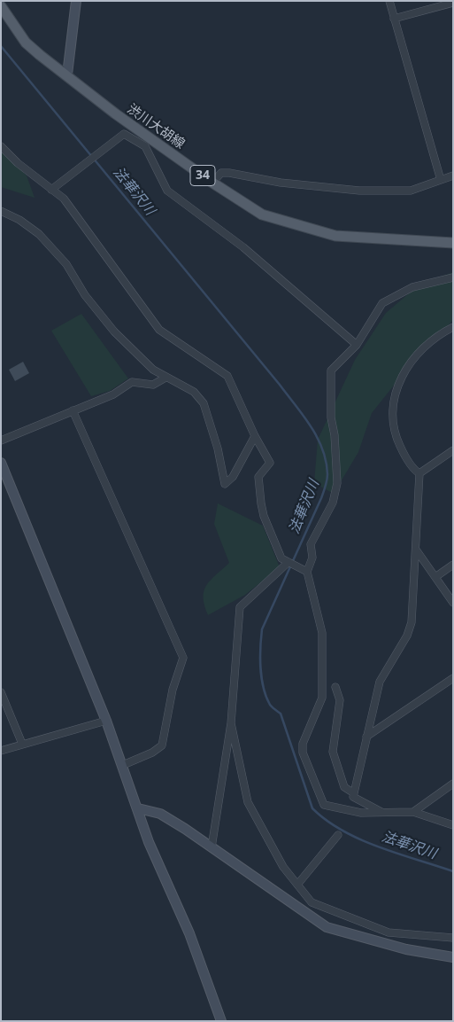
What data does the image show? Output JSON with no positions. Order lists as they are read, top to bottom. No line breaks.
{"streets":{"main road":["渋川大胡線","34"]},"water":["法華沢川"]}
